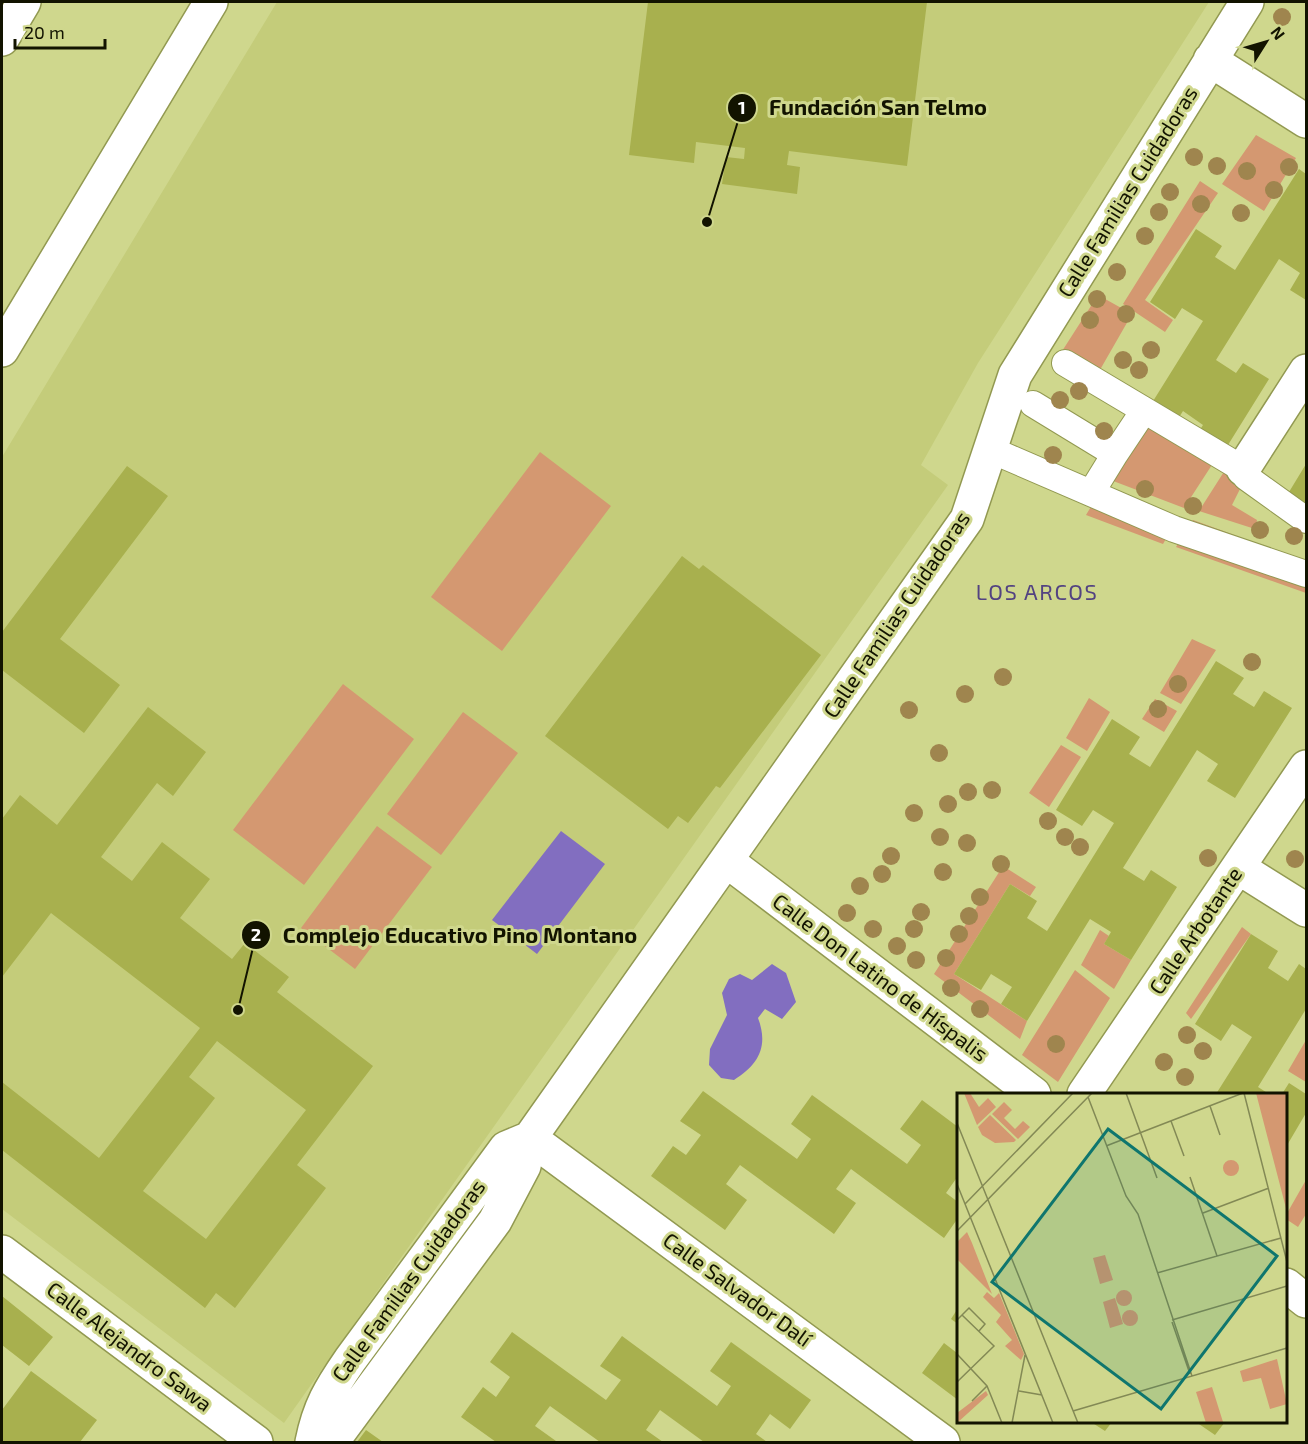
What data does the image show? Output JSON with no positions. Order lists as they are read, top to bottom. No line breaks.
{"streets":{"street":["Calle Familias Cuidadoras","Calle Arbotante","Calle Don Latino de Híspalis","Calle Salvador Dalí","Calle Alejandro Sawa"]},"crossings":[["Calle Familias Cuidadoras","Calle Don Latino de Híspalis"],["Calle Familias Cuidadoras","Calle Salvador Dalí"]],"districts":["LOS ARCOS"],"places":["Fundación San Telmo","Complejo Educativo Pino Montano"],"scale_bar":"20 m","north":"top right"}
